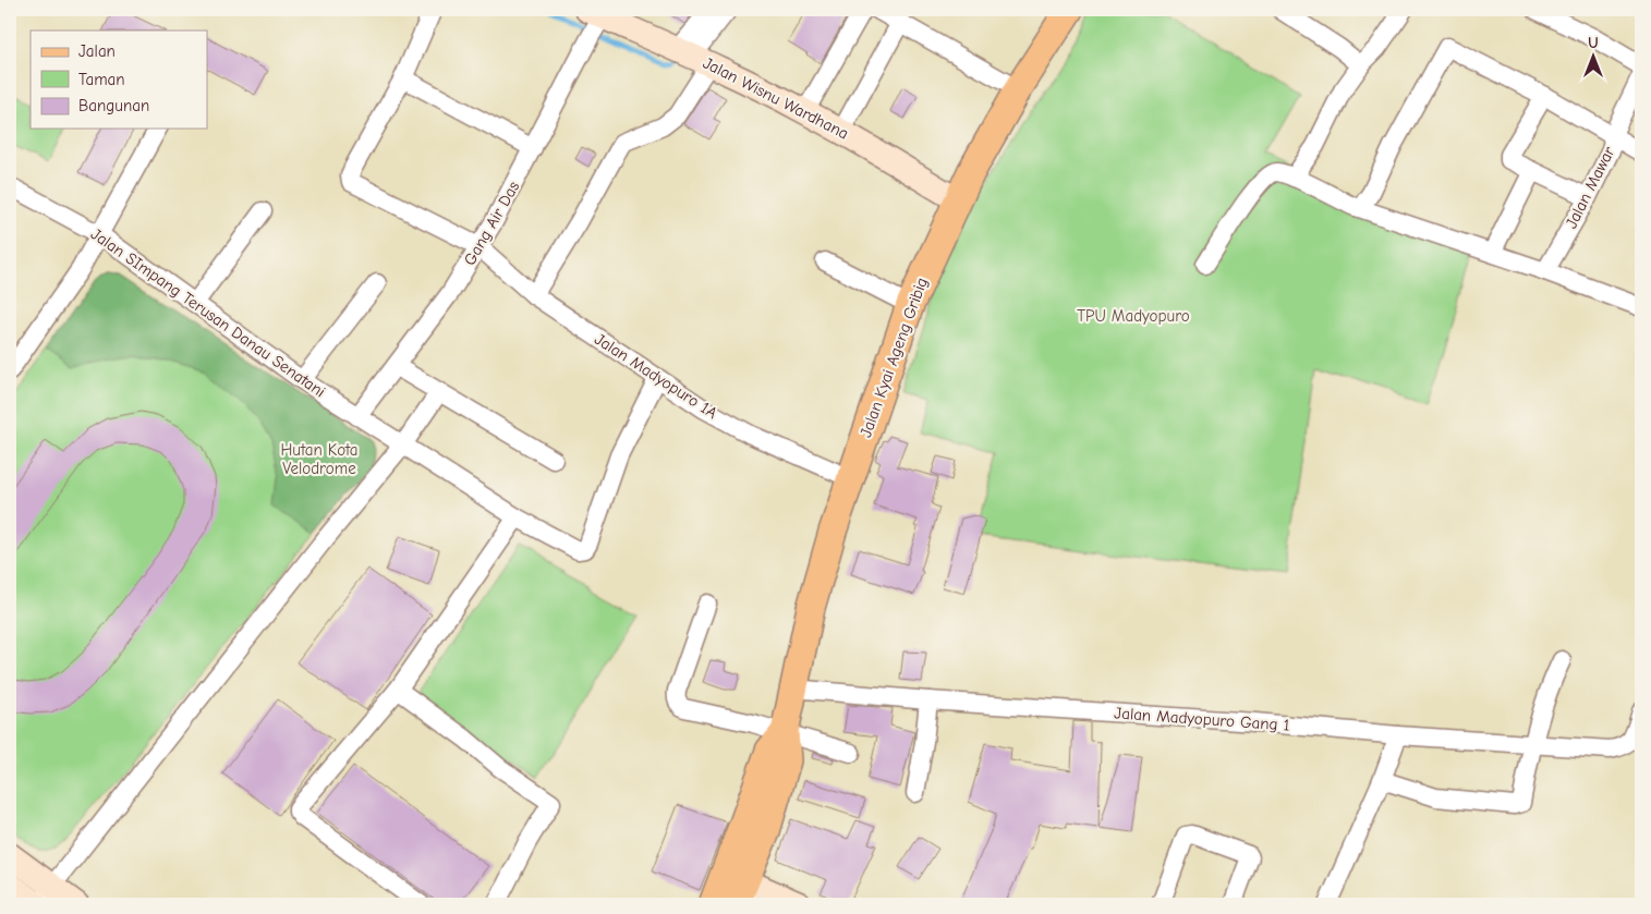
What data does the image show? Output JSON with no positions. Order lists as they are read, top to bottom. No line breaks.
{"streets":{"main road":["Jalan Kyai Ageng Gribig"],"street":["Jalan Wisnu Wardhana","Jalan Mawar","Gang Air Das","Jalan SImpang Terusan Danau Senatani","Jalan Madyopuro 1A","Jalan Madyopuro Gang 1"]},"crossings":[["Jalan Wisnu Wardhana","Gang Air Das"],["Jalan Wisnu Wardhana","Jalan Kyai Ageng Gribig"],["Gang Air Das","Jalan SImpang Terusan Danau Senatani"],["Gang Air Das","Jalan Madyopuro 1A"],["Jalan SImpang Terusan Danau Senatani","Jalan Madyopuro 1A"],["Jalan Kyai Ageng Gribig","Jalan Madyopuro 1A"],["Jalan Kyai Ageng Gribig","Jalan Madyopuro Gang 1"]],"parks":["TPU Madyopuro","Hutan Kota Velodrome"],"legend":["Jalan","Taman","Bangunan"],"north":"top"}
